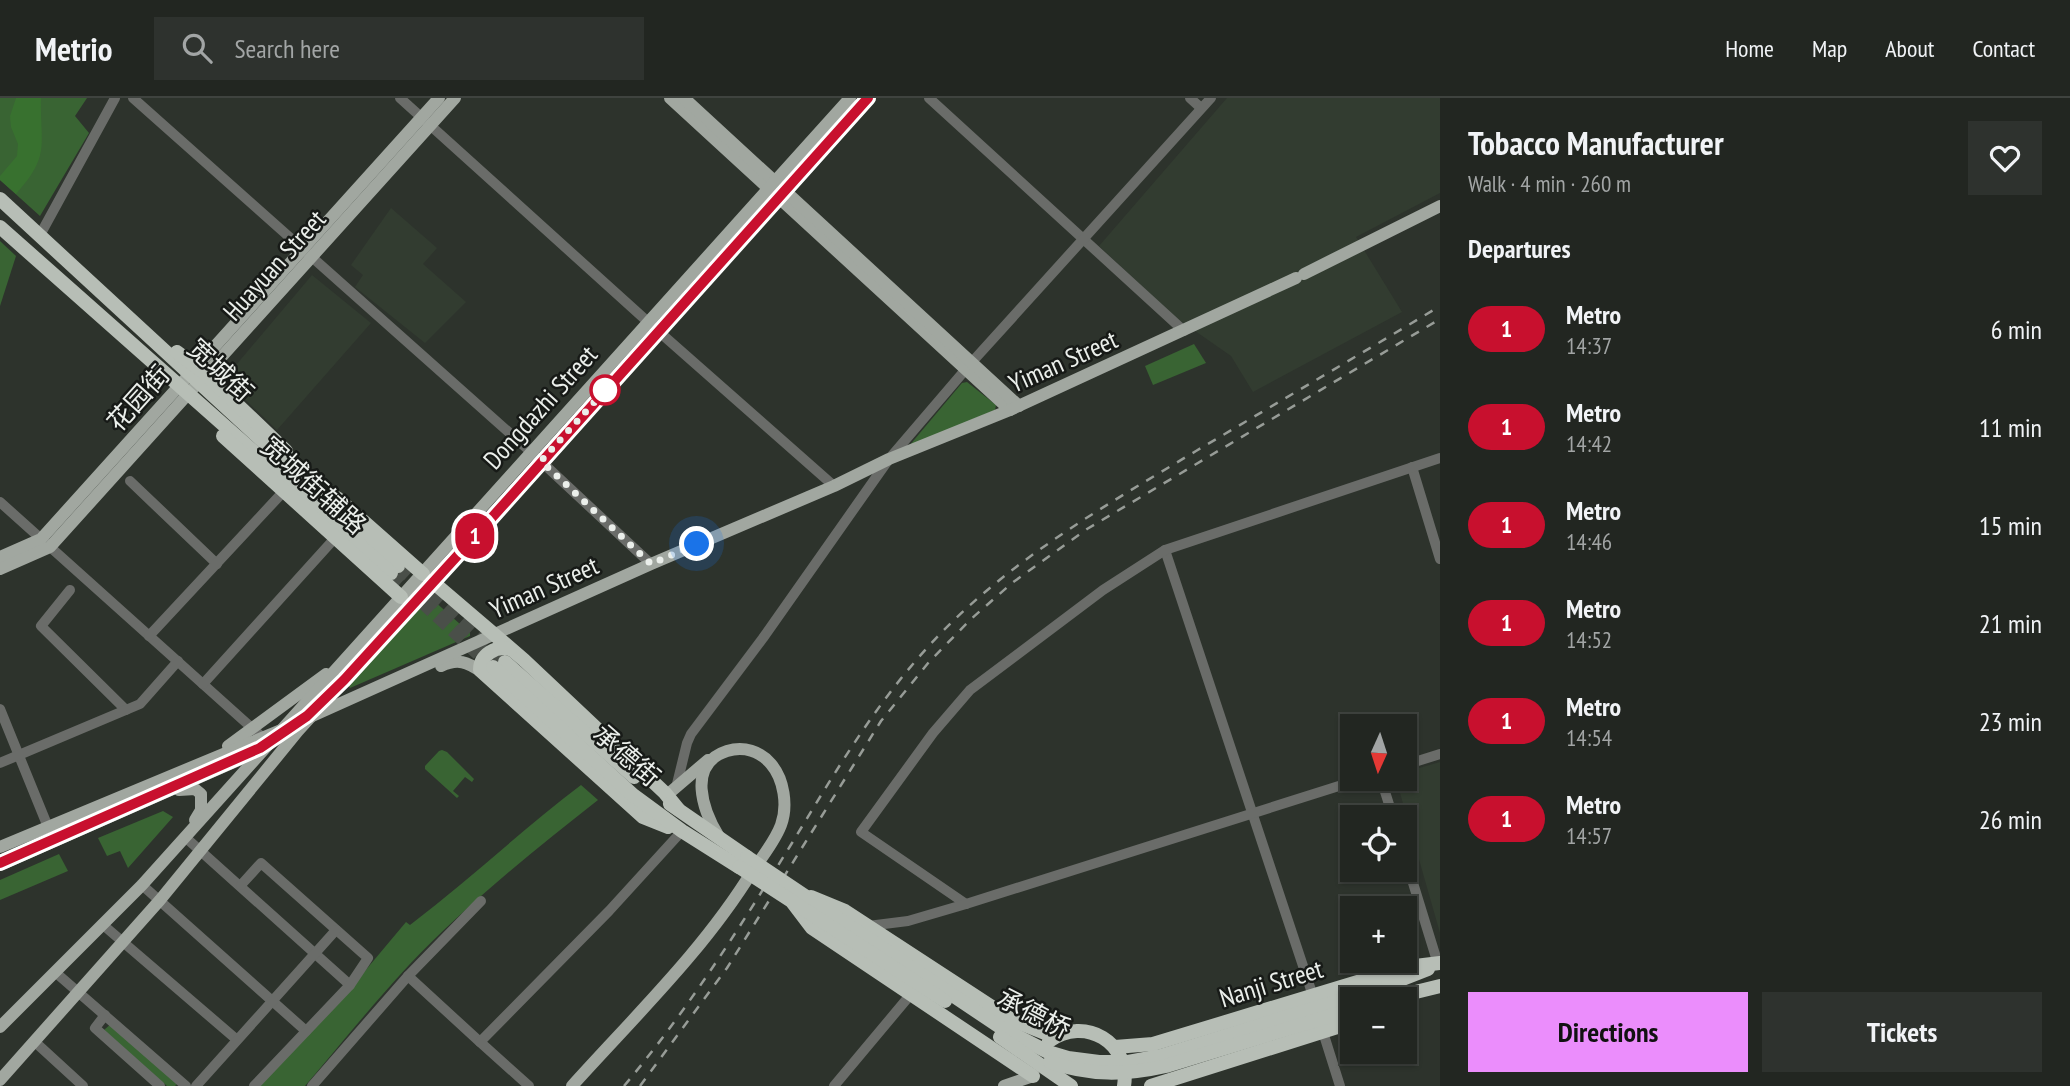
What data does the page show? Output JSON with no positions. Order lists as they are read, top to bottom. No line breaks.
{"streets":{"highway":["宽城街","宽城街辅路","承德街","Nanji Street","承德桥"],"main road":["Huayuan Street","Yiman Street","花园街","Dongdazhi Street"]},"crossings":[["Huayuan Street","宽城街"],["Huayuan Street","花园街"],["Huayuan Street","宽城街辅路"],["Yiman Street","Dongdazhi Street"],["Yiman Street","宽城街辅路"],["宽城街","花园街"],["宽城街","宽城街辅路"],["花园街","宽城街辅路"],["Dongdazhi Street","宽城街辅路"],["宽城街辅路","承德街"],["承德街","承德桥"]],"lines":["metro line 1"],"north":"bottom","page":{"header":"Metrio","search":"Search here","nav":["Home","Map","About","Contact"],"on_map":"1","heading":[["Tobacco Manufacturer","Walk · 4 min · 260 m"],"Departures"],"list":[{"mark":"1","name":"Metro","note":"14:37","value":"6 min"},{"mark":"1","name":"Metro","note":"14:42","value":"11 min"},{"mark":"1","name":"Metro","note":"14:46","value":"15 min"},{"mark":"1","name":"Metro","note":"14:52","value":"21 min"},{"mark":"1","name":"Metro","note":"14:54","value":"23 min"},{"mark":"1","name":"Metro","note":"14:57","value":"26 min"}],"map_buttons":["+","−"],"buttons":["Directions","Tickets"]}}
